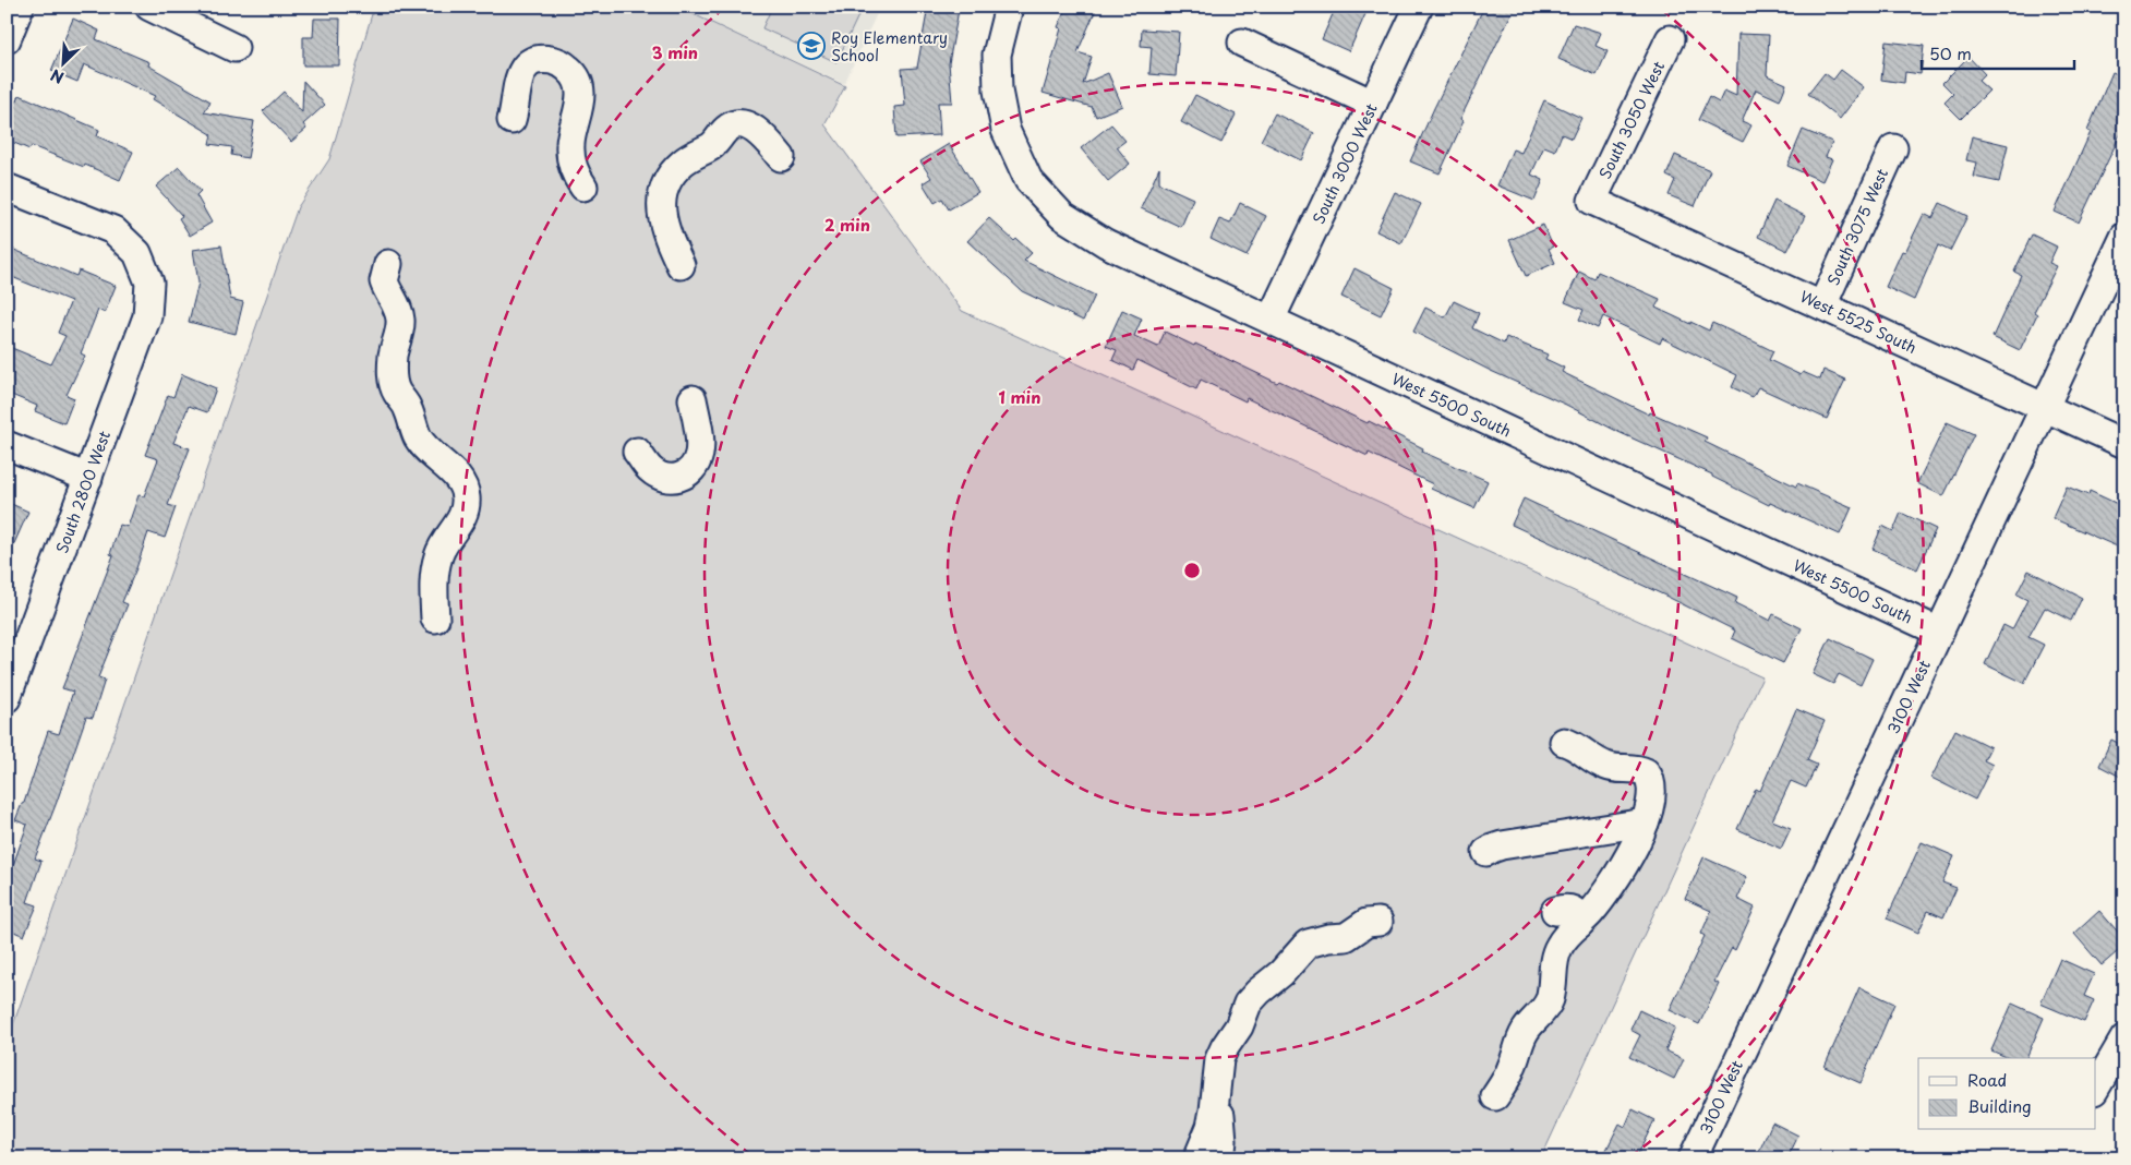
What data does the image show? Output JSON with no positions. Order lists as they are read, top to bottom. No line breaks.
{"streets":{"street":["South 3050 West","South 3000 West","South 3075 West","West 5525 South","West 5500 South","South 2800 West","3100 West"]},"crossings":[["South 3050 West","West 5525 South"],["South 3000 West","West 5500 South"],["South 3075 West","West 5525 South"],["West 5525 South","3100 West"],["West 5500 South","3100 West"]],"places":{"school or university":["Roy Elementary School"]},"legend":["Road","Building"],"scale_bar":"50 m","north":"bottom left","rings":["3 min","2 min","1 min"]}
